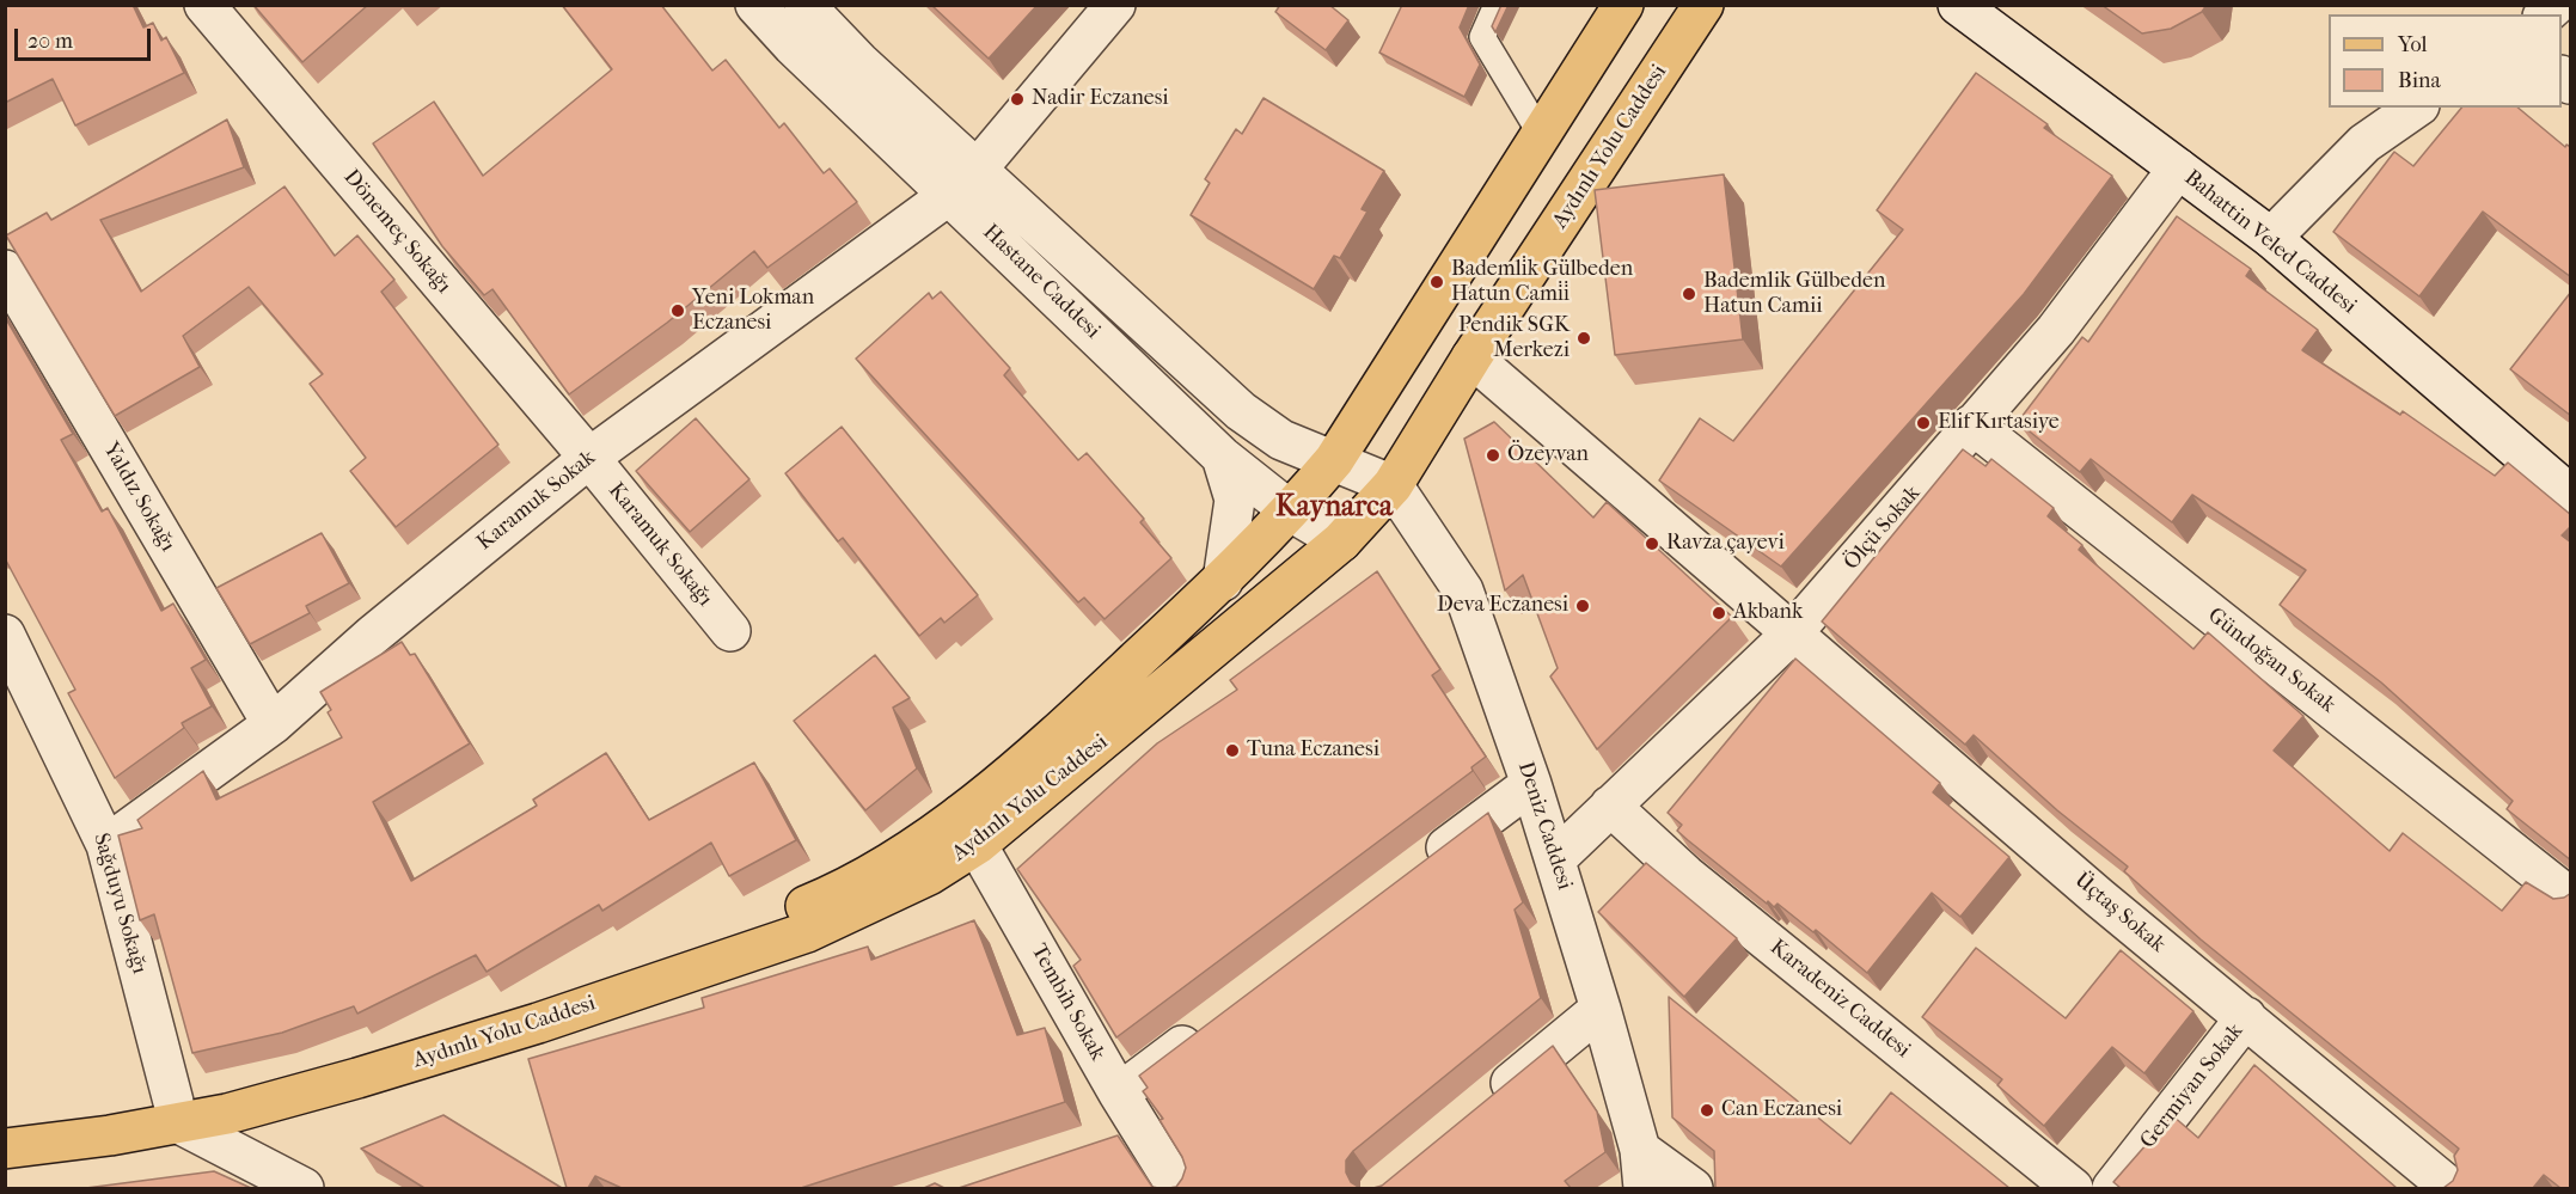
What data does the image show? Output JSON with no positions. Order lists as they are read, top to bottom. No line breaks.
{"streets":{"main road":["Aydınlı Yolu Caddesi"],"street":["Dönemeç Sokağı","Bahattin Veled Caddesi","Hastane Caddesi","Yaldız Sokağı","Karamuk Sokak","Ölçü Sokak","Karamuk Sokağı","Gündoğan Sokak","Deniz Caddesi","Sağduyu Sokağı","Üçtaş Sokak","Karadeniz Caddesi","Tembih Sokak","Germiyan Sokak"]},"crossings":[["Aydınlı Yolu Caddesi","Hastane Caddesi"],["Aydınlı Yolu Caddesi","Deniz Caddesi"],["Aydınlı Yolu Caddesi","Sağduyu Sokağı"],["Aydınlı Yolu Caddesi","Üçtaş Sokak"],["Aydınlı Yolu Caddesi","Tembih Sokak"],["Dönemeç Sokağı","Karamuk Sokak"],["Dönemeç Sokağı","Karamuk Sokağı"],["Bahattin Veled Caddesi","Ölçü Sokak"],["Hastane Caddesi","Karamuk Sokak"],["Hastane Caddesi","Deniz Caddesi"],["Yaldız Sokağı","Karamuk Sokak"],["Karamuk Sokak","Karamuk Sokağı"],["Karamuk Sokak","Sağduyu Sokağı"],["Ölçü Sokak","Gündoğan Sokak"],["Ölçü Sokak","Deniz Caddesi"],["Ölçü Sokak","Üçtaş Sokak"],["Ölçü Sokak","Karadeniz Caddesi"],["Üçtaş Sokak","Germiyan Sokak"]],"districts":["Kaynarca"],"places":["Nadir Eczanesi","Bademli̇k Gülbeden Hatun Cami̇i̇","Bademlik Gülbeden Hatun Camii","Yeni Lokman Eczanesi","Pendik SGK Merkezi","Elif Kırtasiye","Özeyvan","Ravza çayevi","Deva Eczanesi","Akbank","Tuna Eczanesi","Can Eczanesi"],"legend":["Yol","Bina"],"scale_bar":"20 m"}
